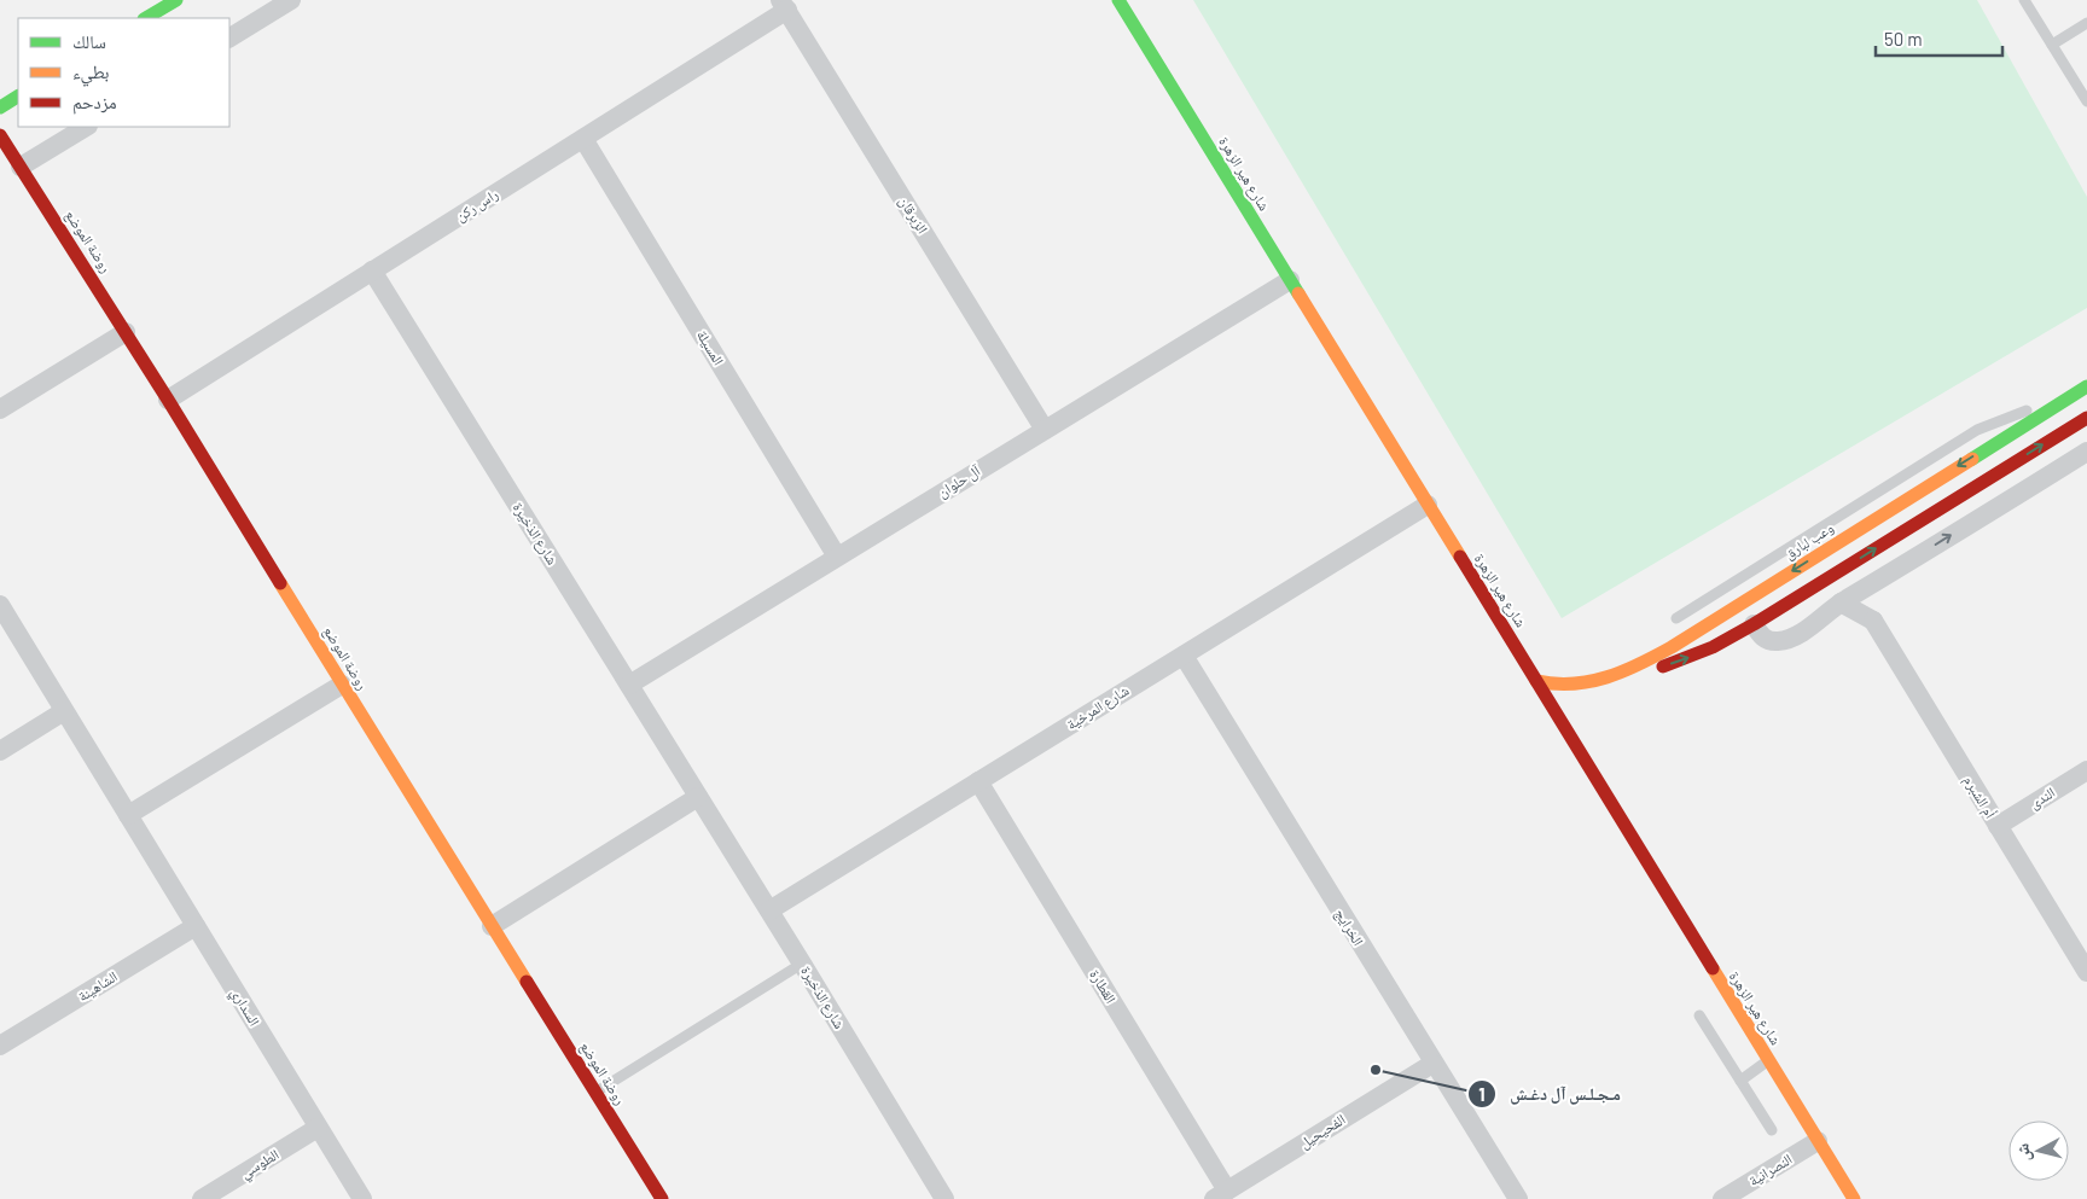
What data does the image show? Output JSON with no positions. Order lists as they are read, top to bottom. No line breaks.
{"streets":{"street":["شارع هير الزهرة","راس ركن","الزبرقان","روضة الموضع","المسيلة","آل حلوان","شارع الذخيرة","وعب لبارق","شارع المرخية","أم الشبرم","الندى","الخرايج","الشاهينة","القطارة","السداري","الفحيحيل","الطوسي","النصرانية"]},"crossings":[["شارع هير الزهرة","آل حلوان"],["شارع هير الزهرة","وعب لبارق"],["شارع هير الزهرة","شارع المرخية"],["شارع هير الزهرة","النصرانية"],["راس ركن","الزبرقان"],["راس ركن","روضة الموضع"],["راس ركن","المسيلة"],["راس ركن","شارع الذخيرة"],["الزبرقان","آل حلوان"],["المسيلة","آل حلوان"],["آل حلوان","شارع الذخيرة"],["شارع الذخيرة","شارع المرخية"],["شارع المرخية","الخرايج"],["شارع المرخية","القطارة"],["أم الشبرم","الندى"],["الخرايج","الفحيحيل"],["الشاهينة","السداري"],["القطارة","الفحيحيل"],["السداري","الطوسي"]],"places":["مـجـلـس آل دغـش"],"legend":["سالك","بطيء","مزدحم"],"scale_bar":"50 m","north":"left"}
